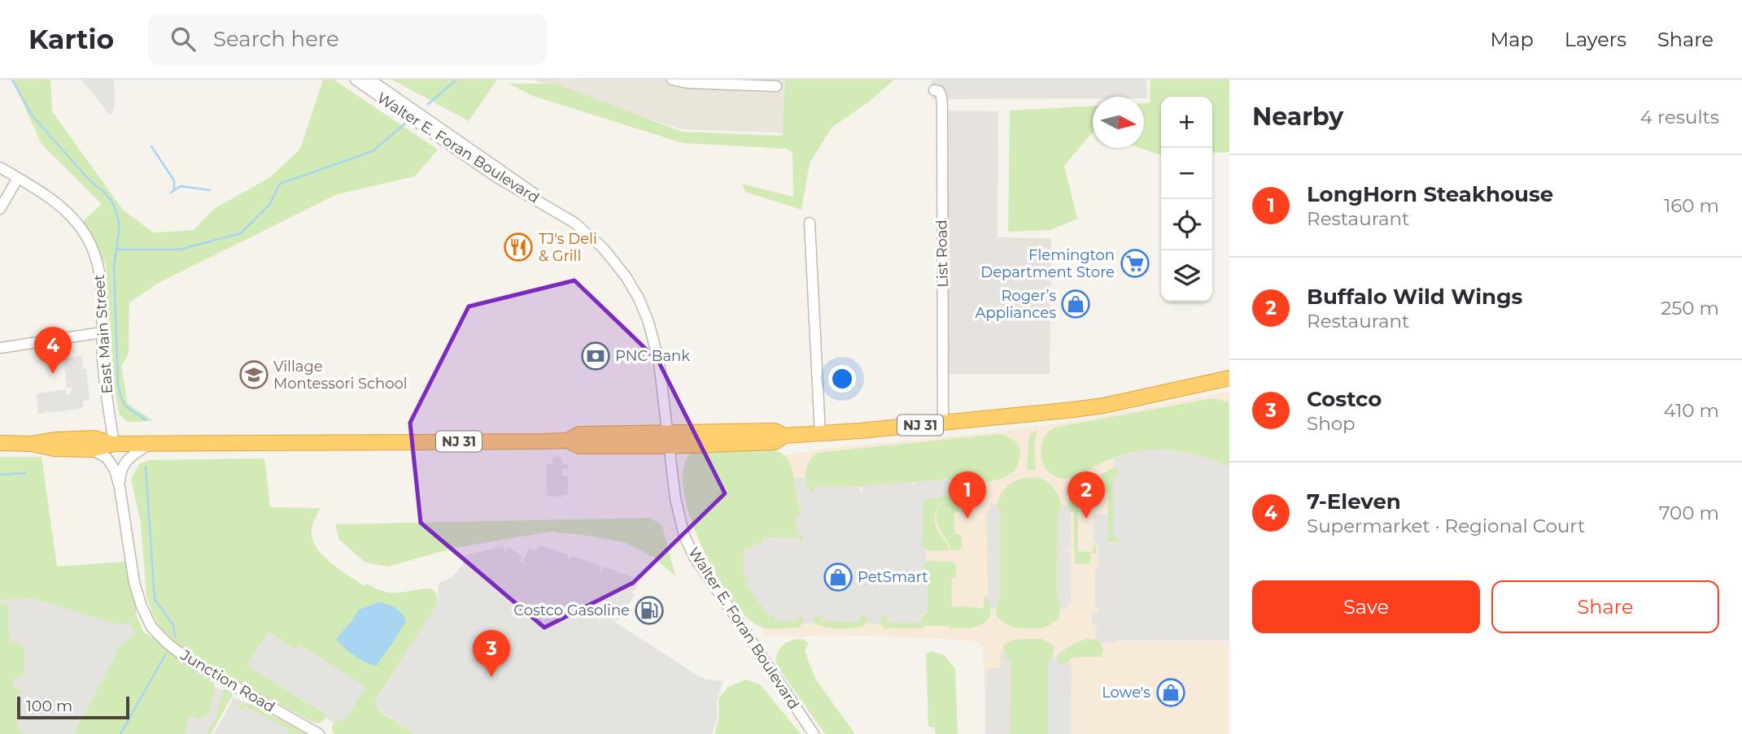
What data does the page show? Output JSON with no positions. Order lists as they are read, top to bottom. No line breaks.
{"streets":{"highway":["NJ 31"],"street":["Walter E. Foran Boulevard","List Road","East Main Street","Junction Road"]},"crossings":[["Walter E. Foran Boulevard","NJ 31"],["List Road","NJ 31"],["East Main Street","NJ 31"]],"places":{"restaurant":["TJ's Deli & Grill"],"supermarket":["Flemington Department Store"],"shop":["Roger’s Appliances","PetSmart","Lowe's"],"bank":["PNC Bank"],"school or university":["Village Montessori School"],"fuel station":["Costco Gasoline"]},"scale_bar":"100 m","north":"right","page":{"header":"Kartio","search":"Search here","nav":["Map","Layers","Share"],"heading":["Nearby","4 results"],"map_buttons":["+","−"],"list":[{"mark":"1","name":"LongHorn Steakhouse","note":"Restaurant","value":"160 m"},{"mark":"2","name":"Buffalo Wild Wings","note":"Restaurant","value":"250 m"},{"mark":"3","name":"Costco","note":"Shop","value":"410 m"},{"mark":"4","name":"7-Eleven","note":"Supermarket · Regional Court","value":"700 m"}],"pins":["4","1","2","3"],"buttons":["Save","Share"],"scale":"100 m"}}
